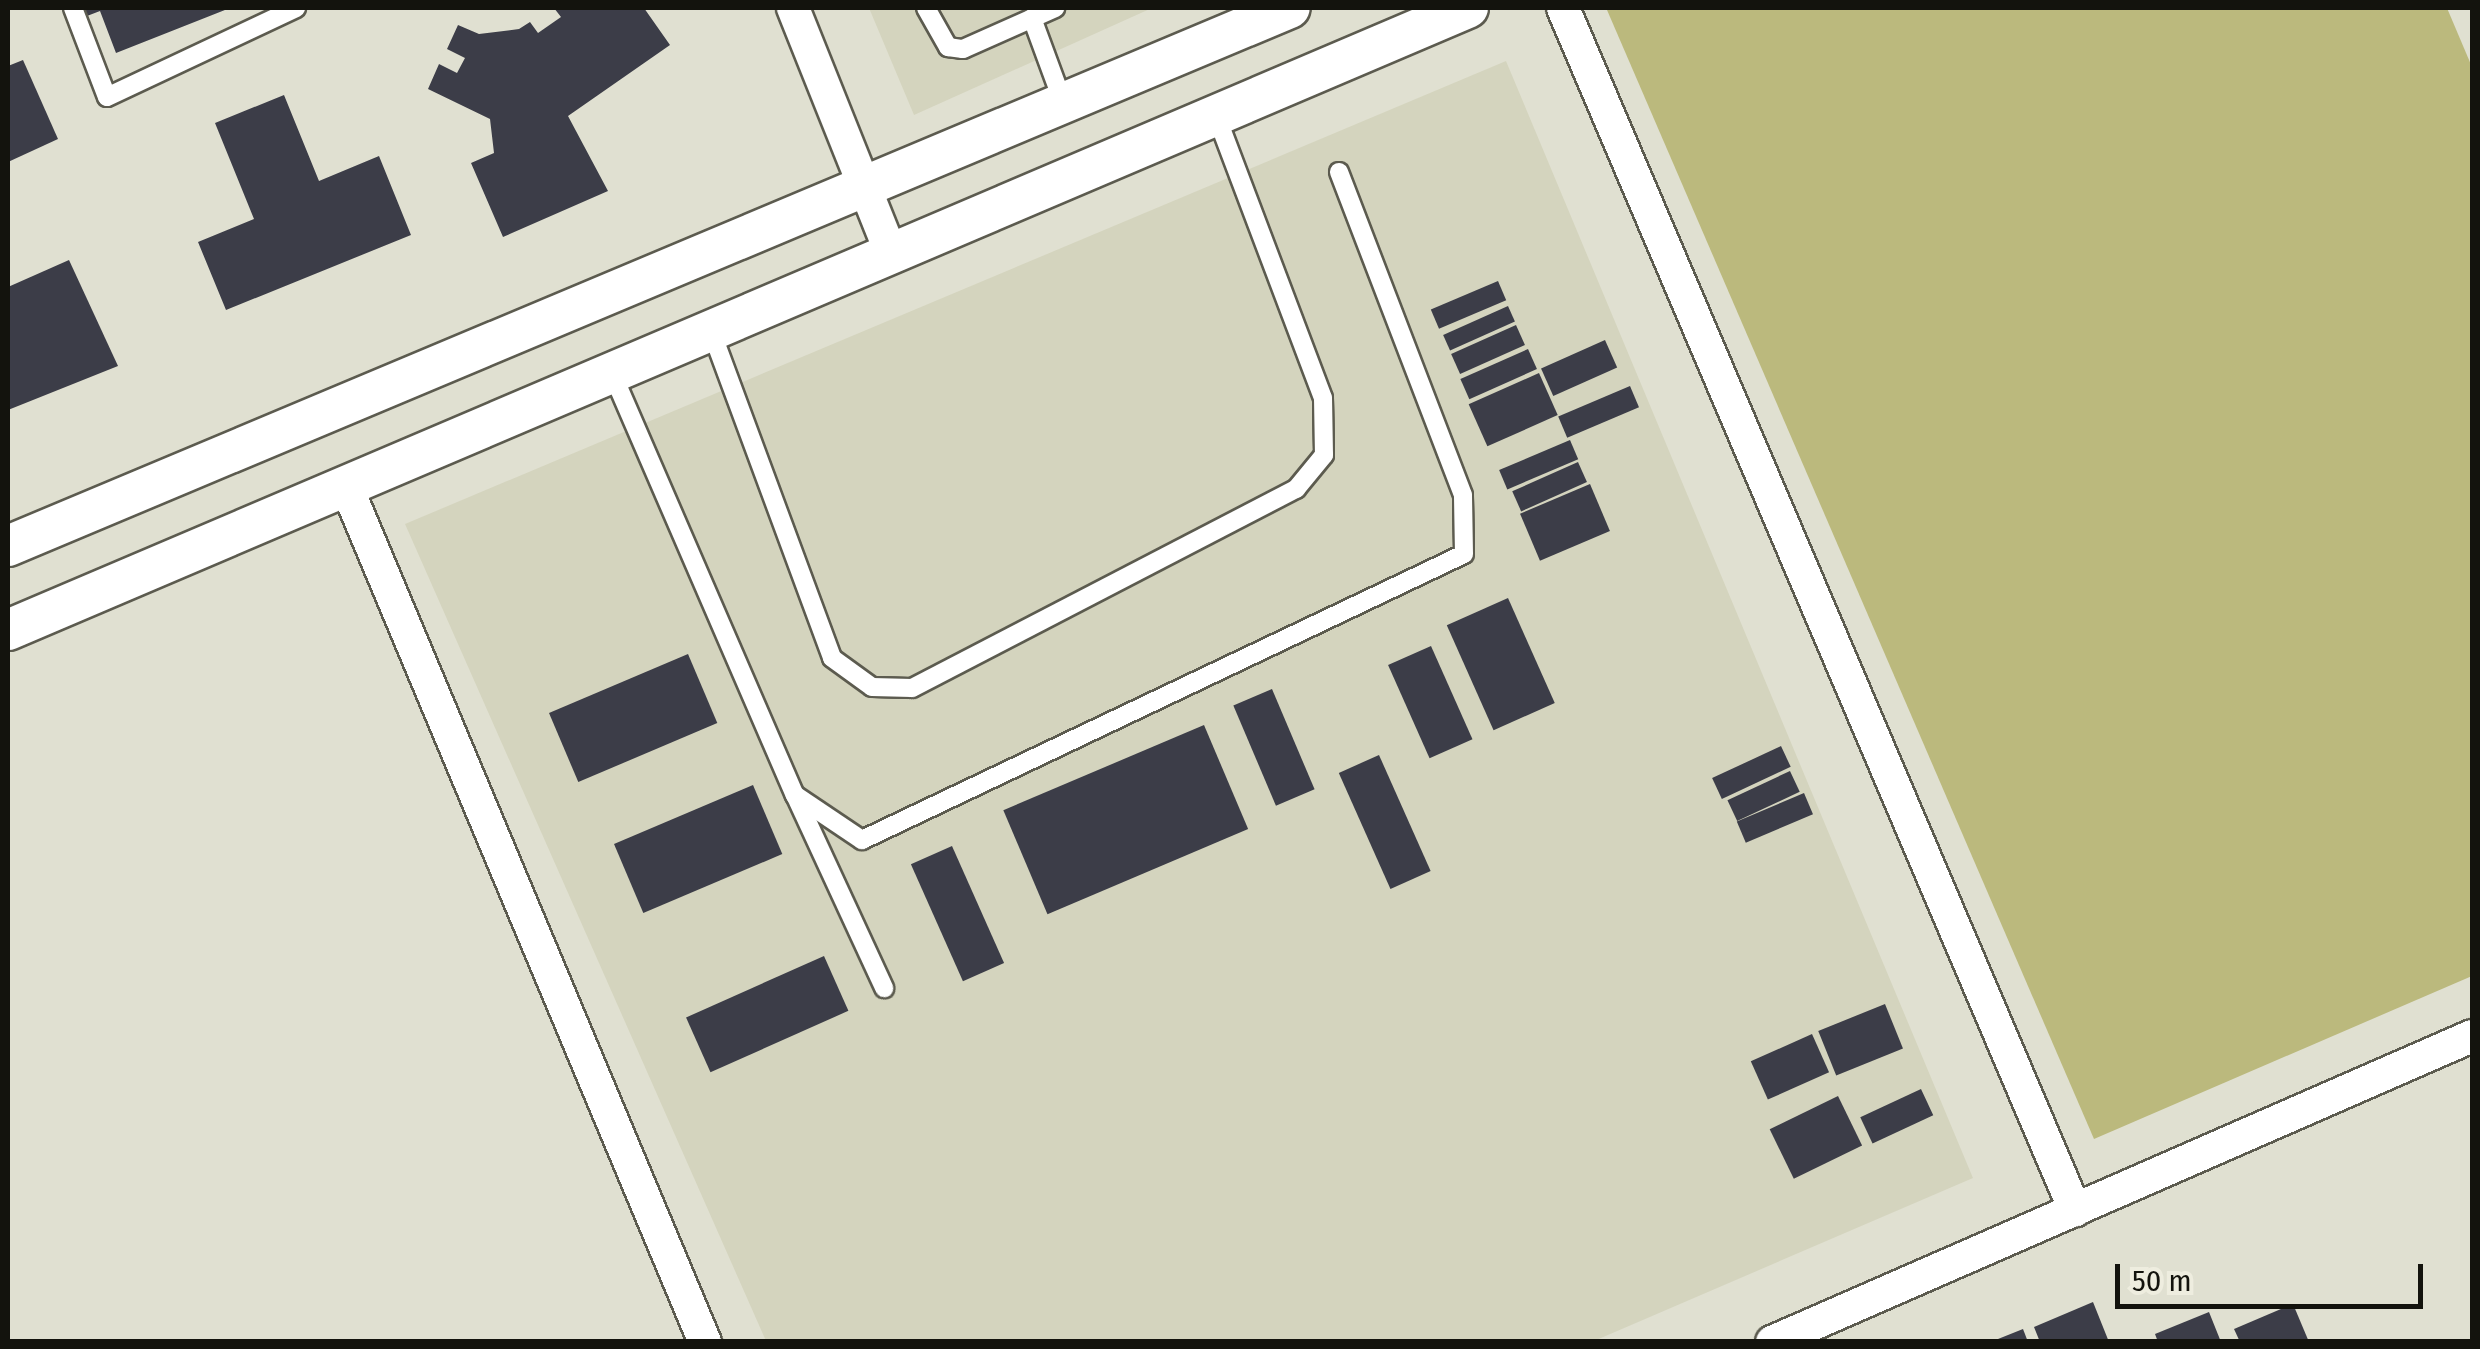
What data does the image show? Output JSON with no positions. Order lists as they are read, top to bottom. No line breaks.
{"scale_bar":"50 m"}
